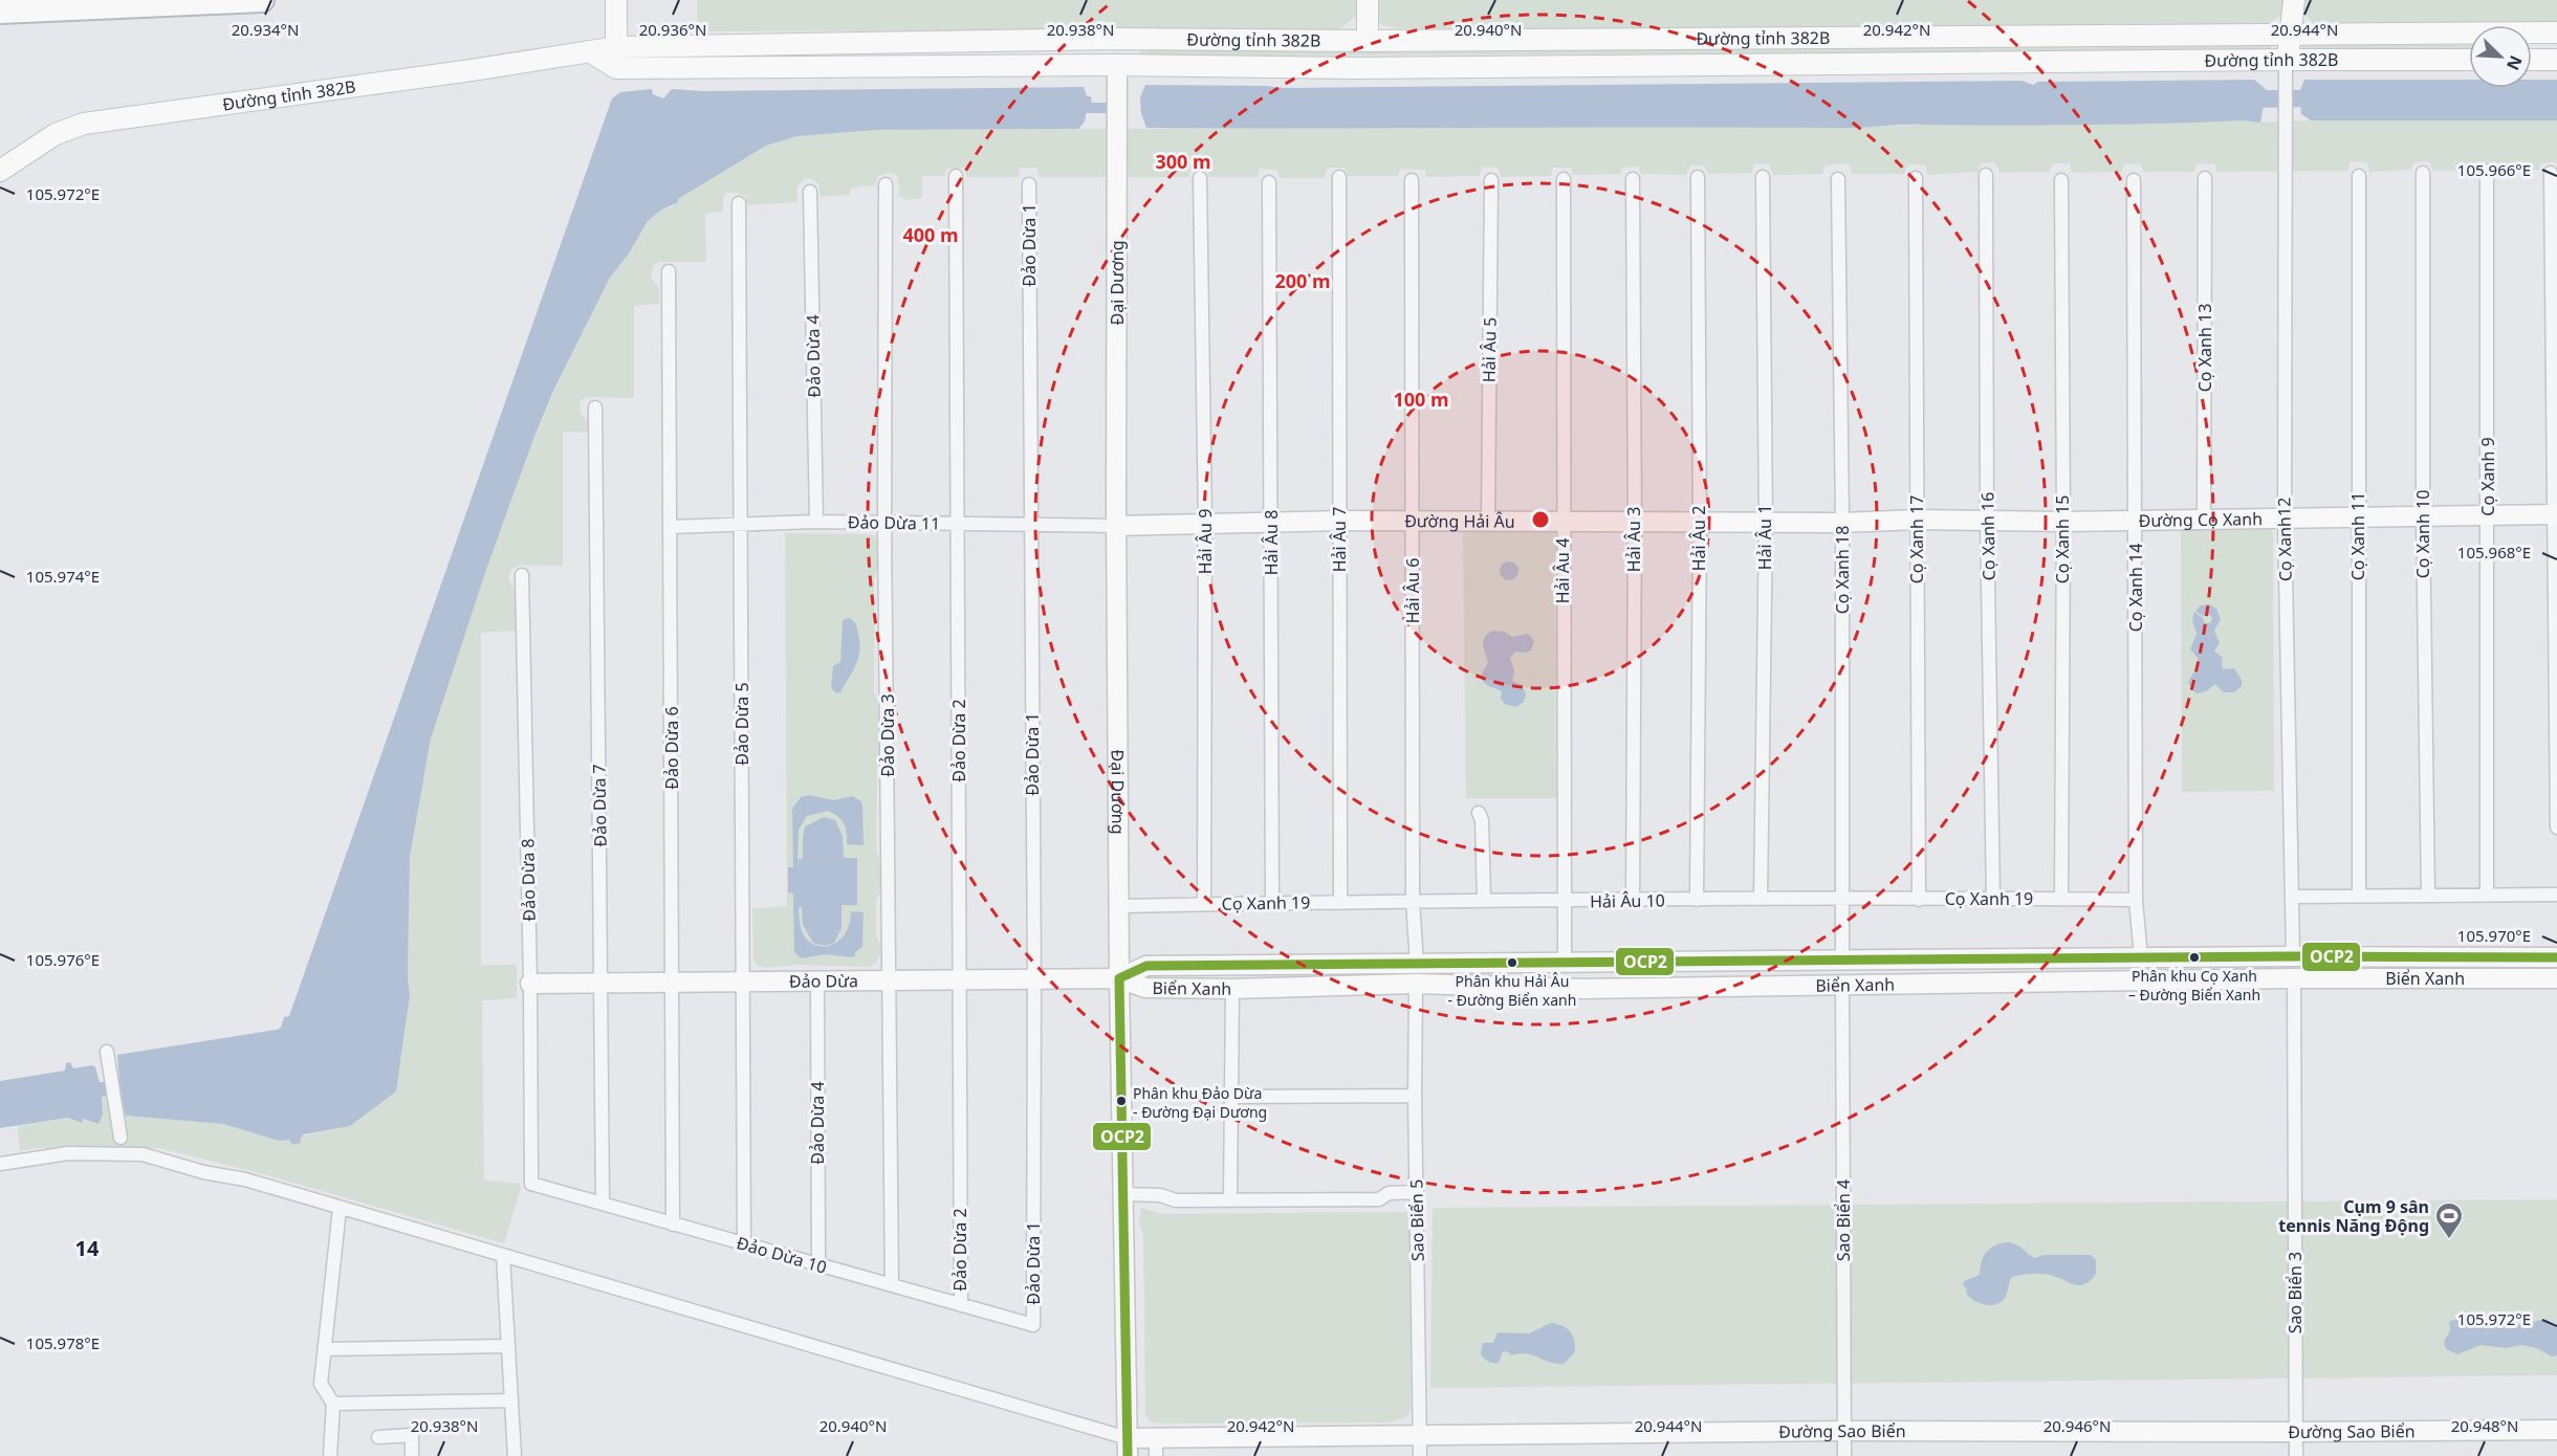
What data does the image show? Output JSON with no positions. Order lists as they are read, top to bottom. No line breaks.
{"streets":{"main road":["Đường tỉnh 382B"],"street":["Đảo Dừa 1","Đại Dương","Cọ Xanh 13","Hải Âu 5","Đảo Dừa 4","Cọ Xanh 9","Đường Cọ Xanh","Đường Hải Âu","Đảo Dừa 11","Cọ Xanh 10","Cọ Xanh 16","Cọ Xanh 11","Hải Âu 1","Hải Âu 2","Hải Âu 7","Hải Âu 3","Cọ Xanh 17","Cọ Xanh 15","Cọ Xanh12","Hải Âu 9","Hải Âu 8","Cọ Xanh 18","Hải Âu 4","Cọ Xanh 14","Hải Âu 6","Đảo Dừa 5","Đảo Dừa 3","Đảo Dừa 2","Đảo Dừa 6","Đảo Dừa 7","Đảo Dừa 8","Cọ Xanh 19","Hải Âu 10","Biển Xanh","Đảo Dừa","Sao Biển 5","Sao Biển 4","Đảo Dừa 10","Sao Biển 3","Đường Sao Biển"]},"crossings":[["Đường tỉnh 382B","Đại Dương"],["Đường tỉnh 382B","Cọ Xanh12"],["Đảo Dừa 1","Đảo Dừa 11"],["Đảo Dừa 1","Đảo Dừa"],["Đảo Dừa 1","Đảo Dừa 10"],["Đại Dương","Đường Hải Âu"],["Đại Dương","Đảo Dừa 11"],["Đại Dương","Cọ Xanh 19"],["Đại Dương","Biển Xanh"],["Đại Dương","Đảo Dừa"],["Đại Dương","Đường Sao Biển"],["Cọ Xanh 13","Đường Cọ Xanh"],["Hải Âu 5","Đường Hải Âu"],["Đảo Dừa 4","Đảo Dừa 11"],["Đảo Dừa 4","Đảo Dừa"],["Đảo Dừa 4","Đảo Dừa 10"],["Cọ Xanh 9","Đường Cọ Xanh"],["Đường Cọ Xanh","Đường Hải Âu"],["Đường Cọ Xanh","Cọ Xanh 10"],["Đường Cọ Xanh","Cọ Xanh 16"],["Đường Cọ Xanh","Cọ Xanh 11"],["Đường Cọ Xanh","Cọ Xanh 17"],["Đường Cọ Xanh","Cọ Xanh 15"],["Đường Cọ Xanh","Cọ Xanh12"],["Đường Cọ Xanh","Cọ Xanh 18"],["Đường Cọ Xanh","Cọ Xanh 14"],["Đường Hải Âu","Đảo Dừa 11"],["Đường Hải Âu","Hải Âu 1"],["Đường Hải Âu","Hải Âu 2"],["Đường Hải Âu","Hải Âu 7"],["Đường Hải Âu","Hải Âu 3"],["Đường Hải Âu","Hải Âu 9"],["Đường Hải Âu","Hải Âu 8"],["Đường Hải Âu","Cọ Xanh 18"],["Đường Hải Âu","Hải Âu 4"],["Đường Hải Âu","Hải Âu 6"],["Đảo Dừa 11","Đảo Dừa 5"],["Đảo Dừa 11","Đảo Dừa 3"],["Đảo Dừa 11","Đảo Dừa 2"],["Đảo Dừa 11","Đảo Dừa 6"],["Cọ Xanh 16","Cọ Xanh 19"],["Hải Âu 1","Hải Âu 10"],["Hải Âu 2","Hải Âu 10"],["Hải Âu 7","Cọ Xanh 19"],["Hải Âu 3","Hải Âu 10"],["Cọ Xanh 17","Cọ Xanh 19"],["Cọ Xanh 15","Cọ Xanh 19"],["Cọ Xanh12","Biển Xanh"],["Hải Âu 9","Cọ Xanh 19"],["Hải Âu 8","Cọ Xanh 19"],["Cọ Xanh 18","Cọ Xanh 19"],["Cọ Xanh 18","Hải Âu 10"],["Cọ Xanh 18","Biển Xanh"],["Hải Âu 4","Hải Âu 10"],["Hải Âu 4","Biển Xanh"],["Cọ Xanh 14","Cọ Xanh 19"],["Cọ Xanh 14","Biển Xanh"],["Hải Âu 6","Cọ Xanh 19"],["Hải Âu 6","Hải Âu 10"],["Hải Âu 6","Biển Xanh"],["Đảo Dừa 5","Đảo Dừa"],["Đảo Dừa 5","Đảo Dừa 10"],["Đảo Dừa 3","Đảo Dừa"],["Đảo Dừa 3","Đảo Dừa 10"],["Đảo Dừa 2","Đảo Dừa"],["Đảo Dừa 2","Đảo Dừa 10"],["Đảo Dừa 6","Đảo Dừa"],["Đảo Dừa 6","Đảo Dừa 10"],["Đảo Dừa 7","Đảo Dừa"],["Đảo Dừa 7","Đảo Dừa 10"],["Đảo Dừa 8","Đảo Dừa"],["Đảo Dừa 8","Đảo Dừa 10"],["Cọ Xanh 19","Hải Âu 10"],["Biển Xanh","Đảo Dừa"],["Biển Xanh","Sao Biển 5"],["Biển Xanh","Sao Biển 4"],["Biển Xanh","Sao Biển 3"],["Sao Biển 5","Đường Sao Biển"],["Sao Biển 4","Đường Sao Biển"],["Sao Biển 3","Đường Sao Biển"]],"districts":["14"],"places":{"other":["Phân khu Cọ Xanh – Đường Biển Xanh","Phân khu Hải Âu - Đường Biển xanh","Phân khu Đảo Dừa - Đường Đại Dương"],"sports":["Cụm 9 sân tennis Năng Động"]},"lines":["transit line OCP2"],"north":"bottom right","coordinates":["20.934°N","20.936°N","20.938°N","20.940°N","20.942°N","20.944°N","105.966°E","105.972°E","105.968°E","105.974°E","105.970°E","105.976°E","105.978°E","20.946°N","20.948°N"],"rings":["300 m","400 m","200 m","100 m"]}
